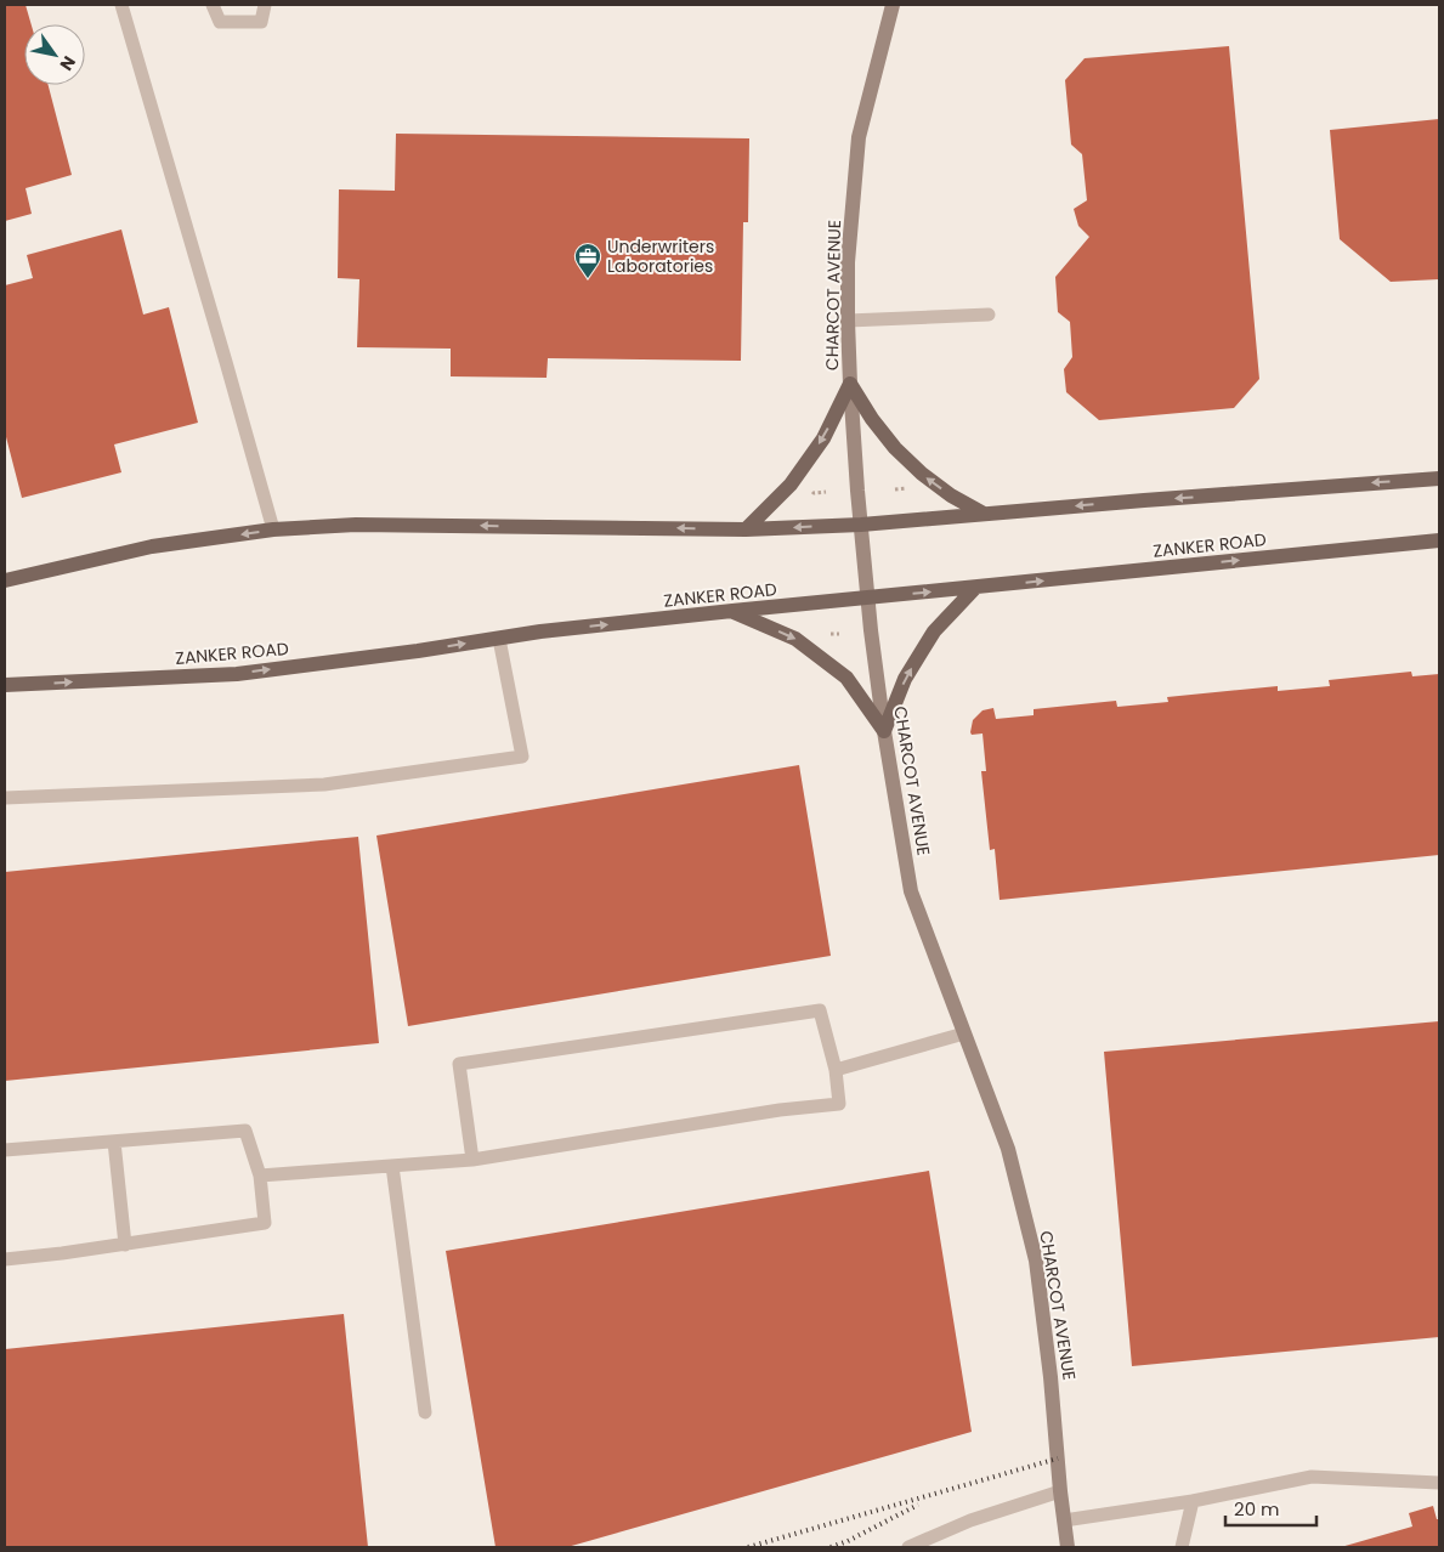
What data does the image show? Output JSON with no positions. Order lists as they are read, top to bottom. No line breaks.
{"streets":{"main road":["CHARCOT AVENUE","ZANKER ROAD"]},"crossings":[["CHARCOT AVENUE","ZANKER ROAD"]],"places":{"office":["Underwriters Laboratories"]},"scale_bar":"20 m","north":"bottom right"}
